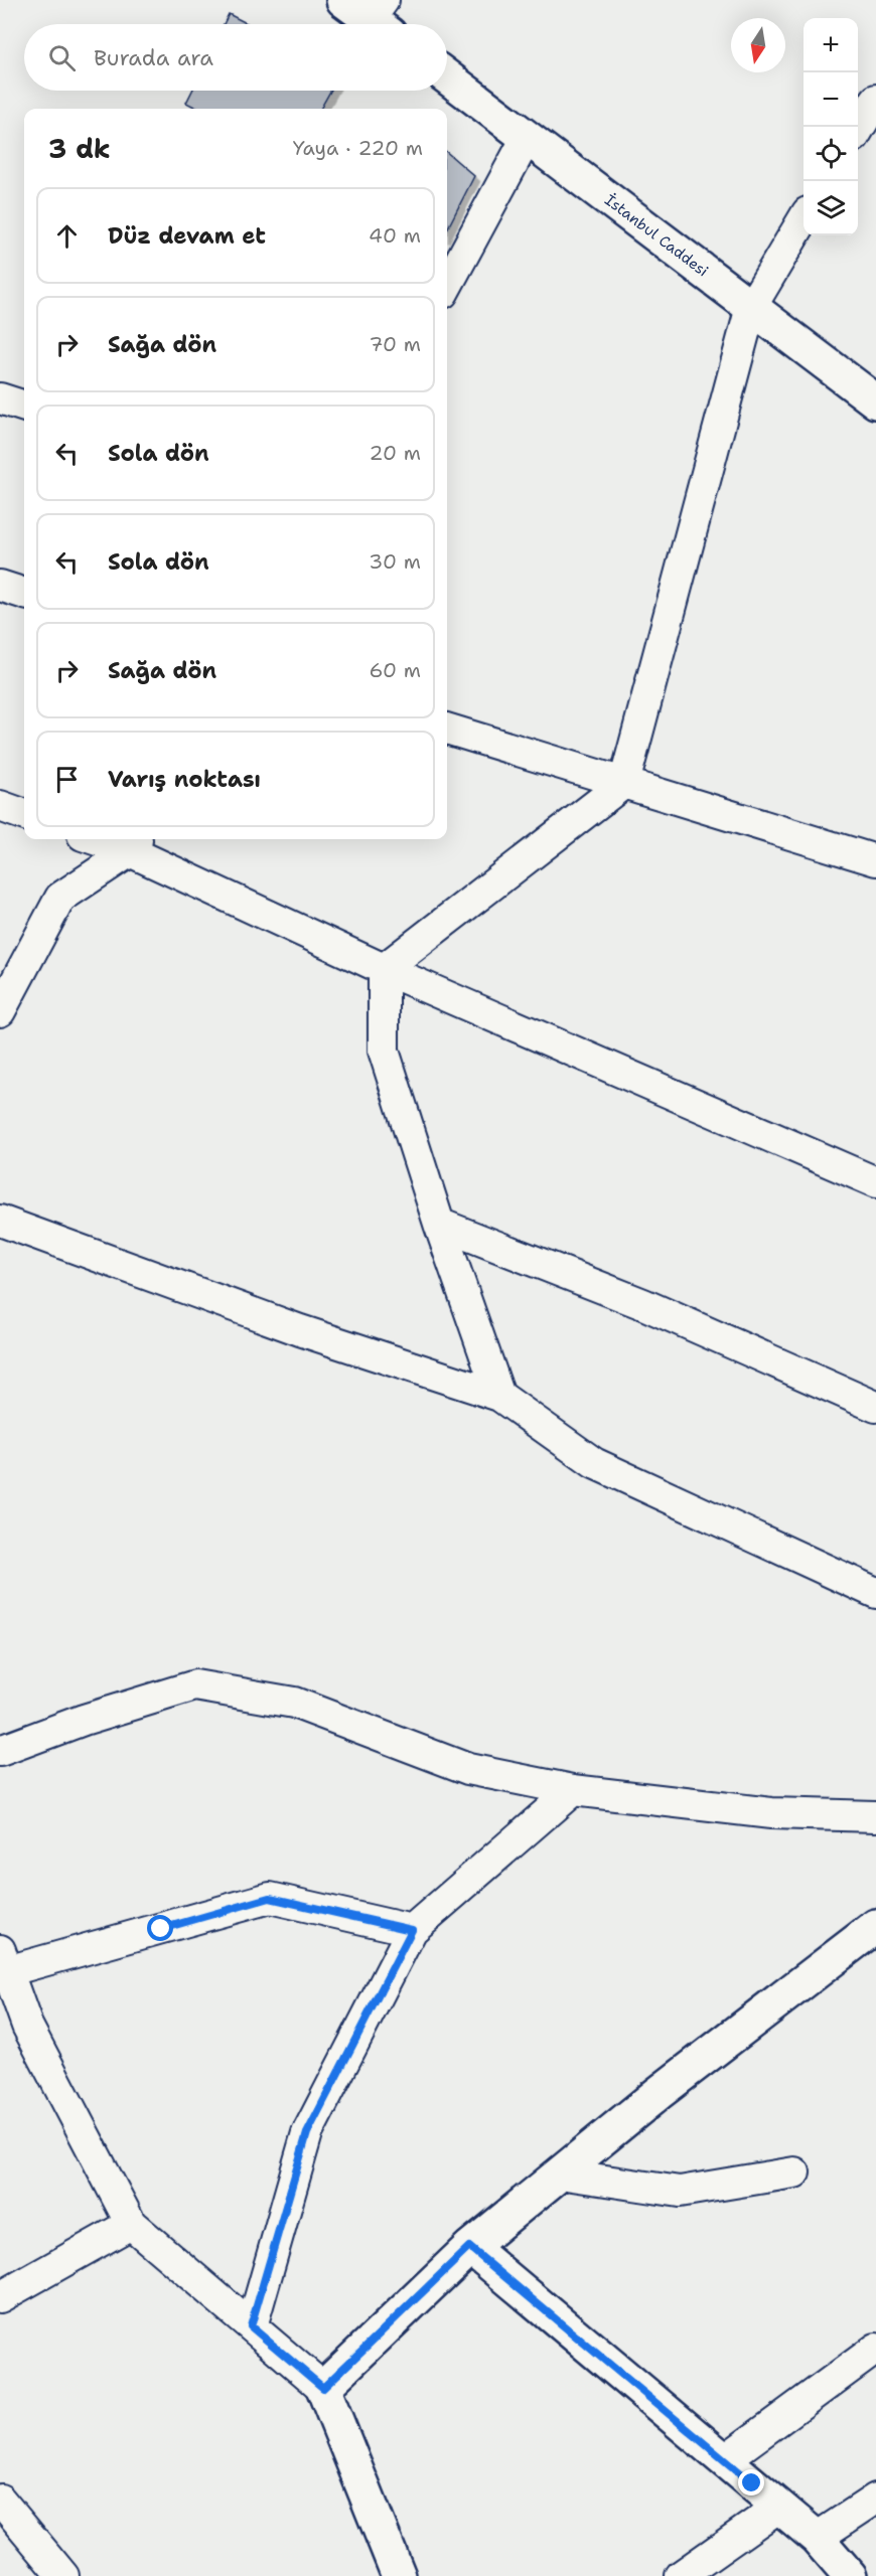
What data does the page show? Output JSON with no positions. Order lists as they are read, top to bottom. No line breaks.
{"streets":{"street":["İstanbul Caddesi"]},"north":"bottom","page":{"map_buttons":["+","−"],"search":"Burada ara","heading":["3 dk","Yaya · 220 m"],"list":[["Düz devam et","40 m"],["Sağa dön","70 m"],["Sola dön","20 m"],["Sola dön","30 m"],["Sağa dön","60 m"],"Varış noktası"]}}
